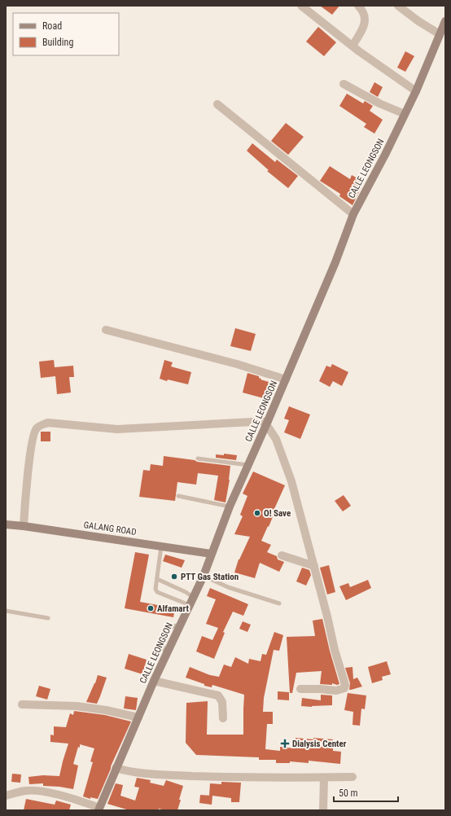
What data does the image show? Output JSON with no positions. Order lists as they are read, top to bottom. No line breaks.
{"streets":{"main road":["CALLE LEONGSON","GALANG ROAD"]},"crossings":[["CALLE LEONGSON","GALANG ROAD"]],"places":{"other":["O! Save","PTT Gas Station","Alfamart"],"health":["Dialysis Center"]},"legend":["Road","Building"],"scale_bar":"50 m"}
